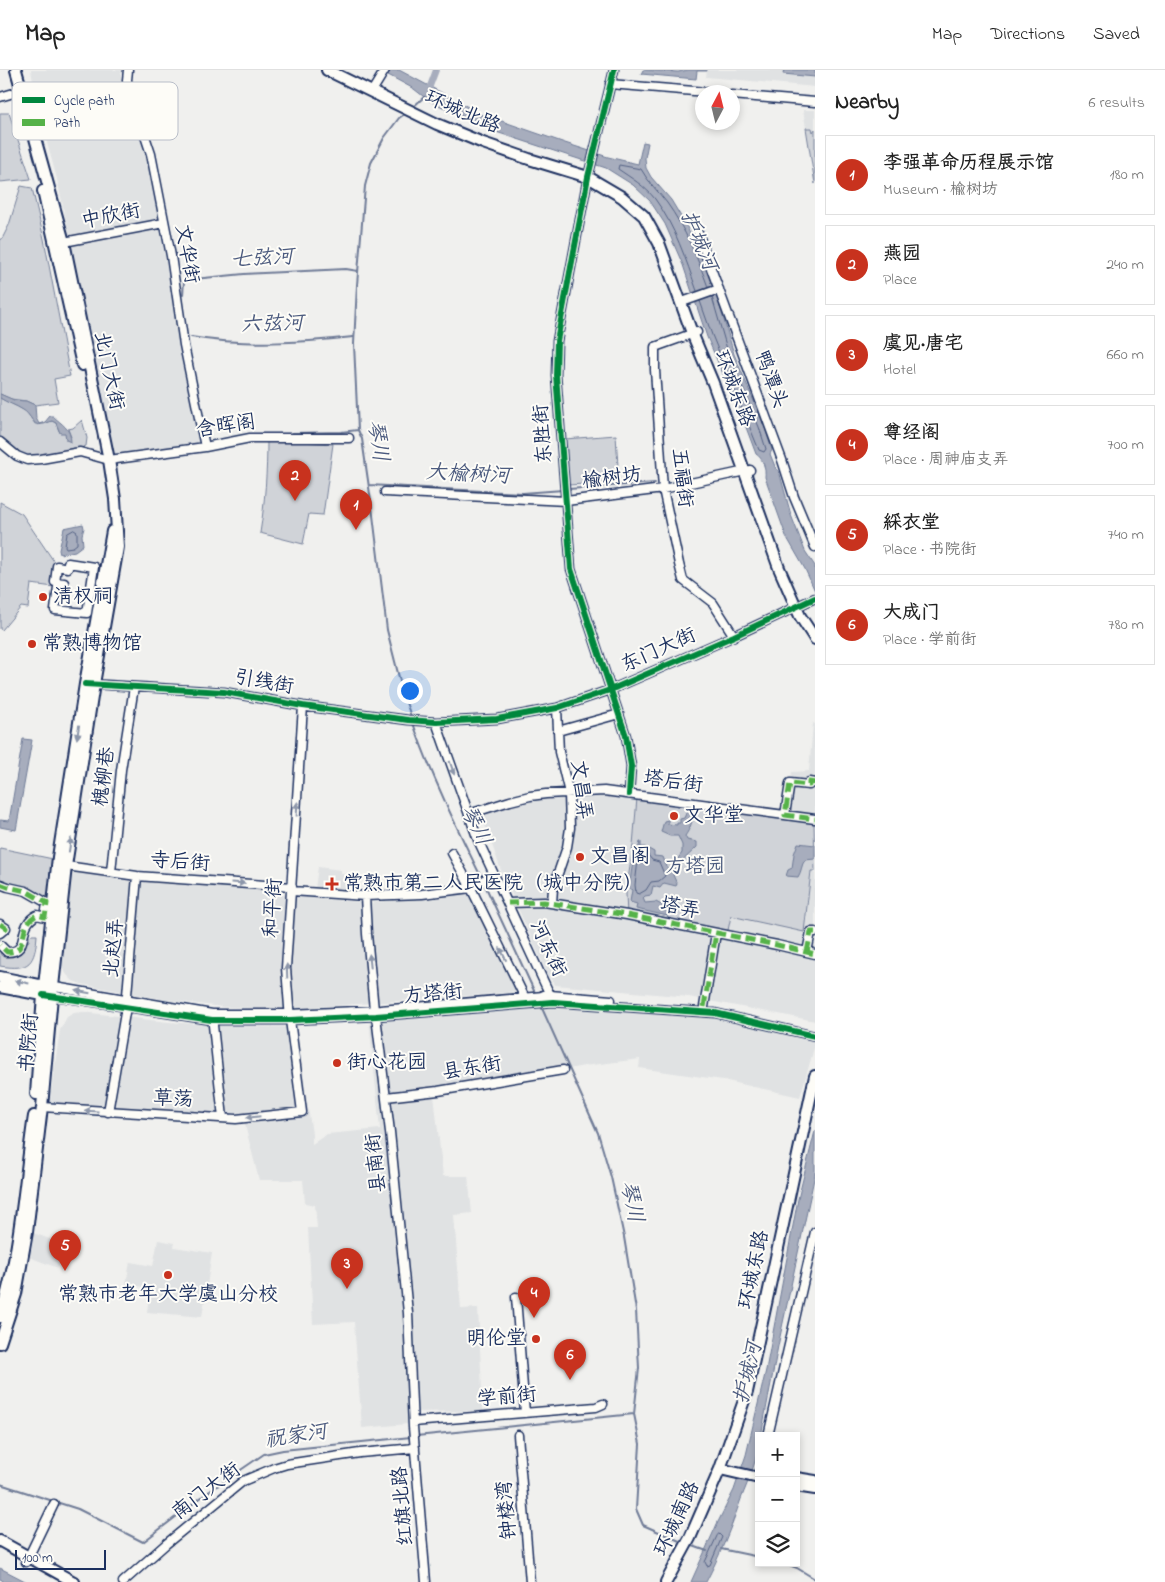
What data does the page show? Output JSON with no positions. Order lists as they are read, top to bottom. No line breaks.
{"streets":{"main road":["环城北路","北门大街","环城东路","书院街","环城南路"],"street":["中欣街","文华街","鸭潭头","含晖阁","东胜街","五福街","榆树坊","东门大街","引线街","槐柳巷","塔后街","文昌弄","寺后街","和平街","塔弄","北赵弄","河东街","方塔街","县东街","草荡","县南街","学前街","南门大街","红旗北路","钟楼湾"]},"crossings":[["环城北路","环城东路"],["环城北路","东胜街"],["中欣街","文华街"],["中欣街","北门大街"],["文华街","含晖阁"],["北门大街","含晖阁"],["北门大街","引线街"],["北门大街","书院街"],["环城东路","东胜街"],["环城东路","五福街"],["环城东路","榆树坊"],["环城东路","东门大街"],["环城东路","环城南路"],["东胜街","榆树坊"],["东胜街","东门大街"],["东胜街","塔后街"],["五福街","榆树坊"],["五福街","东门大街"],["东门大街","引线街"],["东门大街","文昌弄"],["东门大街","河东街"],["引线街","槐柳巷"],["引线街","和平街"],["引线街","河东街"],["引线街","书院街"],["槐柳巷","寺后街"],["塔后街","文昌弄"],["塔后街","河东街"],["文昌弄","塔弄"],["寺后街","和平街"],["寺后街","北赵弄"],["寺后街","河东街"],["寺后街","书院街"],["寺后街","县南街"],["和平街","方塔街"],["和平街","草荡"],["塔弄","河东街"],["北赵弄","方塔街"],["北赵弄","草荡"],["河东街","方塔街"],["方塔街","书院街"],["方塔街","县南街"],["书院街","草荡"],["县东街","县南街"],["县南街","学前街"],["县南街","红旗北路"],["学前街","红旗北路"],["南门大街","红旗北路"]],"one_way":["寺后街","和平街","草荡"],"water":["护城河","七弦河","六弦河","琴川","大榆树河","祝家河"],"parks":["方塔园"],"places":{"other":["清权祠","常熟博物馆","文华堂","文昌阁","街心花园","常熟市老年大学虞山分校","明伦堂"],"health":["常熟市第二人民医院（城中分院）"]},"legend":["Cycle path","Path"],"scale_bar":"100 m","north":"top","page":{"header":"Map","nav":["Map","Directions","Saved"],"heading":["Nearby","6 results"],"list":[{"mark":"1","name":"李强革命历程展示馆","note":"Museum · 榆树坊","value":"180 m"},{"mark":"2","name":"燕园","note":"Place","value":"240 m"},{"mark":"3","name":"虞见·唐宅","note":"Hotel","value":"660 m"},{"mark":"4","name":"尊经阁","note":"Place · 周神庙支弄","value":"700 m"},{"mark":"5","name":"綵衣堂","note":"Place · 书院街","value":"740 m"},{"mark":"6","name":"大成门","note":"Place · 学前街","value":"780 m"}],"pins":["2","1","5","3","4","6"],"map_buttons":["+","−"],"scale":"100 m"}}
